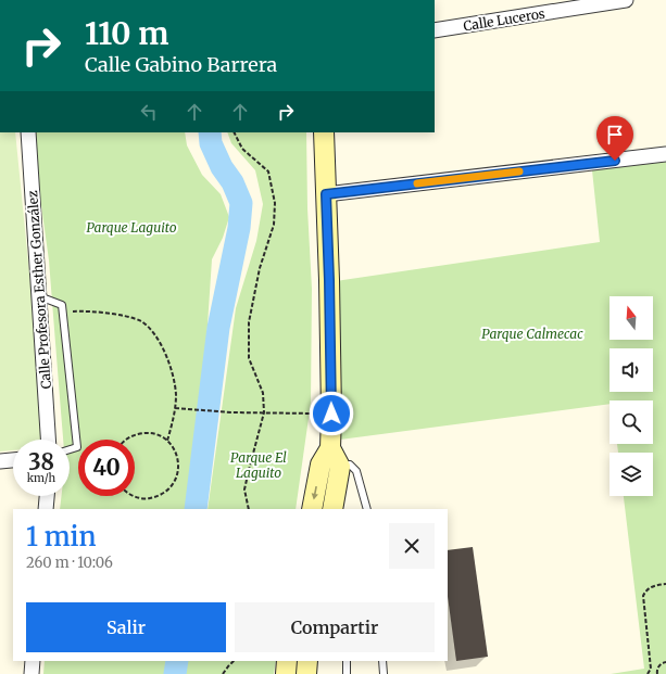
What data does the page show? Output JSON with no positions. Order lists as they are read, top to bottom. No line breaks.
{"streets":{"street":["Calle Luceros","Calle Profesora Esther González"]},"parks":["Parque Laguito","Parque Calmecac","Parque El Laguito"],"north":"top","page":{"turn":["110 m","Calle Gabino Barrera"],"speed":"38 km/h","limit":"40","heading":["1 min","260 m · 10:06"],"buttons":["Salir","Compartir"]}}
